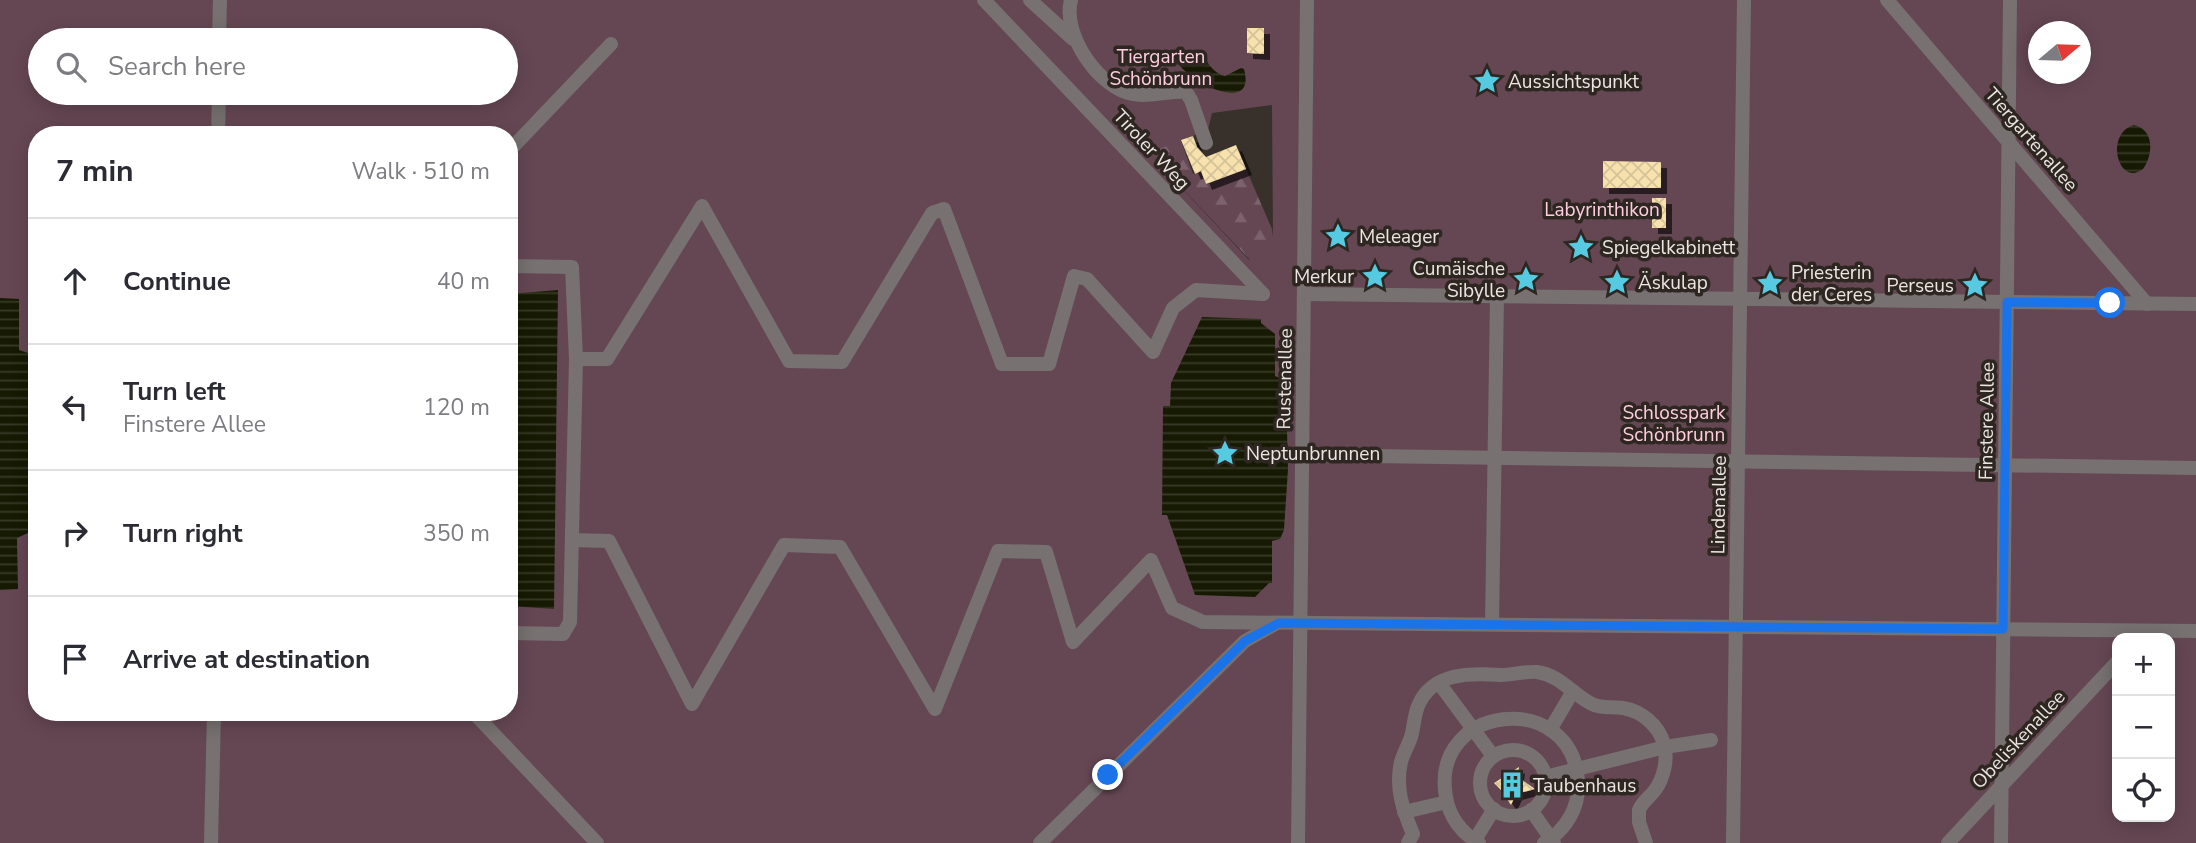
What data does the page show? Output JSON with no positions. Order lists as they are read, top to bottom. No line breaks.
{"streets":{"street":["Tiergartenallee","Tiroler Weg","Rustenallee","Finstere Allee","Lindenallee","Obeliskenallee"]},"crossings":[["Tiergartenallee","Finstere Allee"],["Finstere Allee","Obeliskenallee"]],"parks":["Tiergarten Schönbrunn","Labyrinthikon","Schlosspark Schönbrunn"],"places":{"place":["Aussichtspunkt","Meleager","Spiegelkabinett","Merkur","Cumäische Sibylle","Äskulap","Priesterin der Ceres","Perseus","Neptunbrunnen"],"building":["Taubenhaus"]},"north":"right","page":{"search":"Search here","heading":["7 min","Walk · 510 m"],"list":[["Continue","40 m"],["Turn left","Finstere Allee","120 m"],["Turn right","350 m"],"Arrive at destination"],"map_buttons":["+","−"]}}
